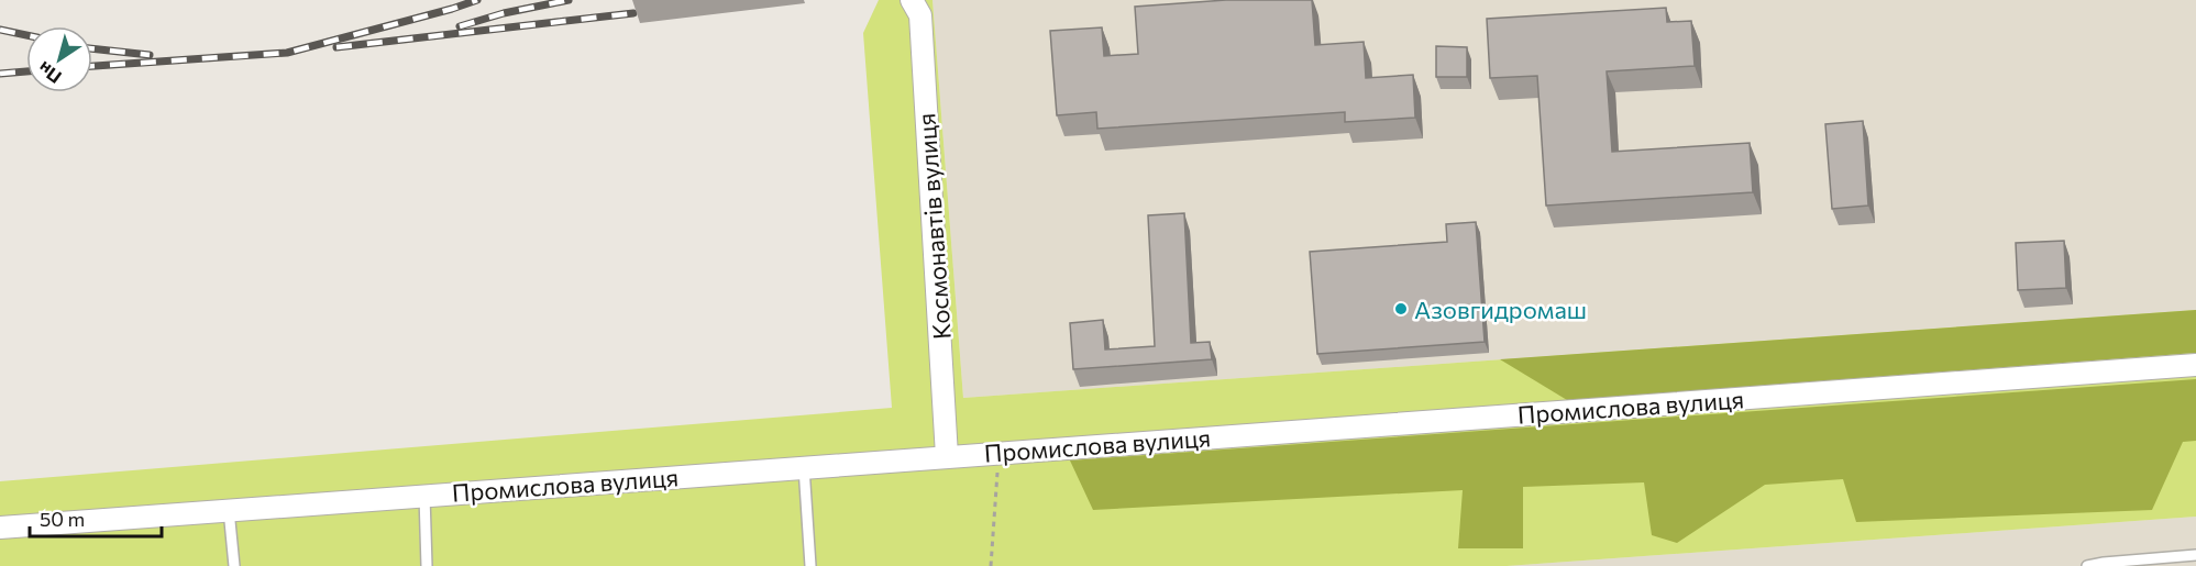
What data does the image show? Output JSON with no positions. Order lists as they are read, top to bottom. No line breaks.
{"streets":{"street":["Космонавтів вулиця","Промислова вулиця"]},"crossings":[["Космонавтів вулиця","Промислова вулиця"]],"places":["Азовгидромаш"],"scale_bar":"50 m","north":"bottom left"}
